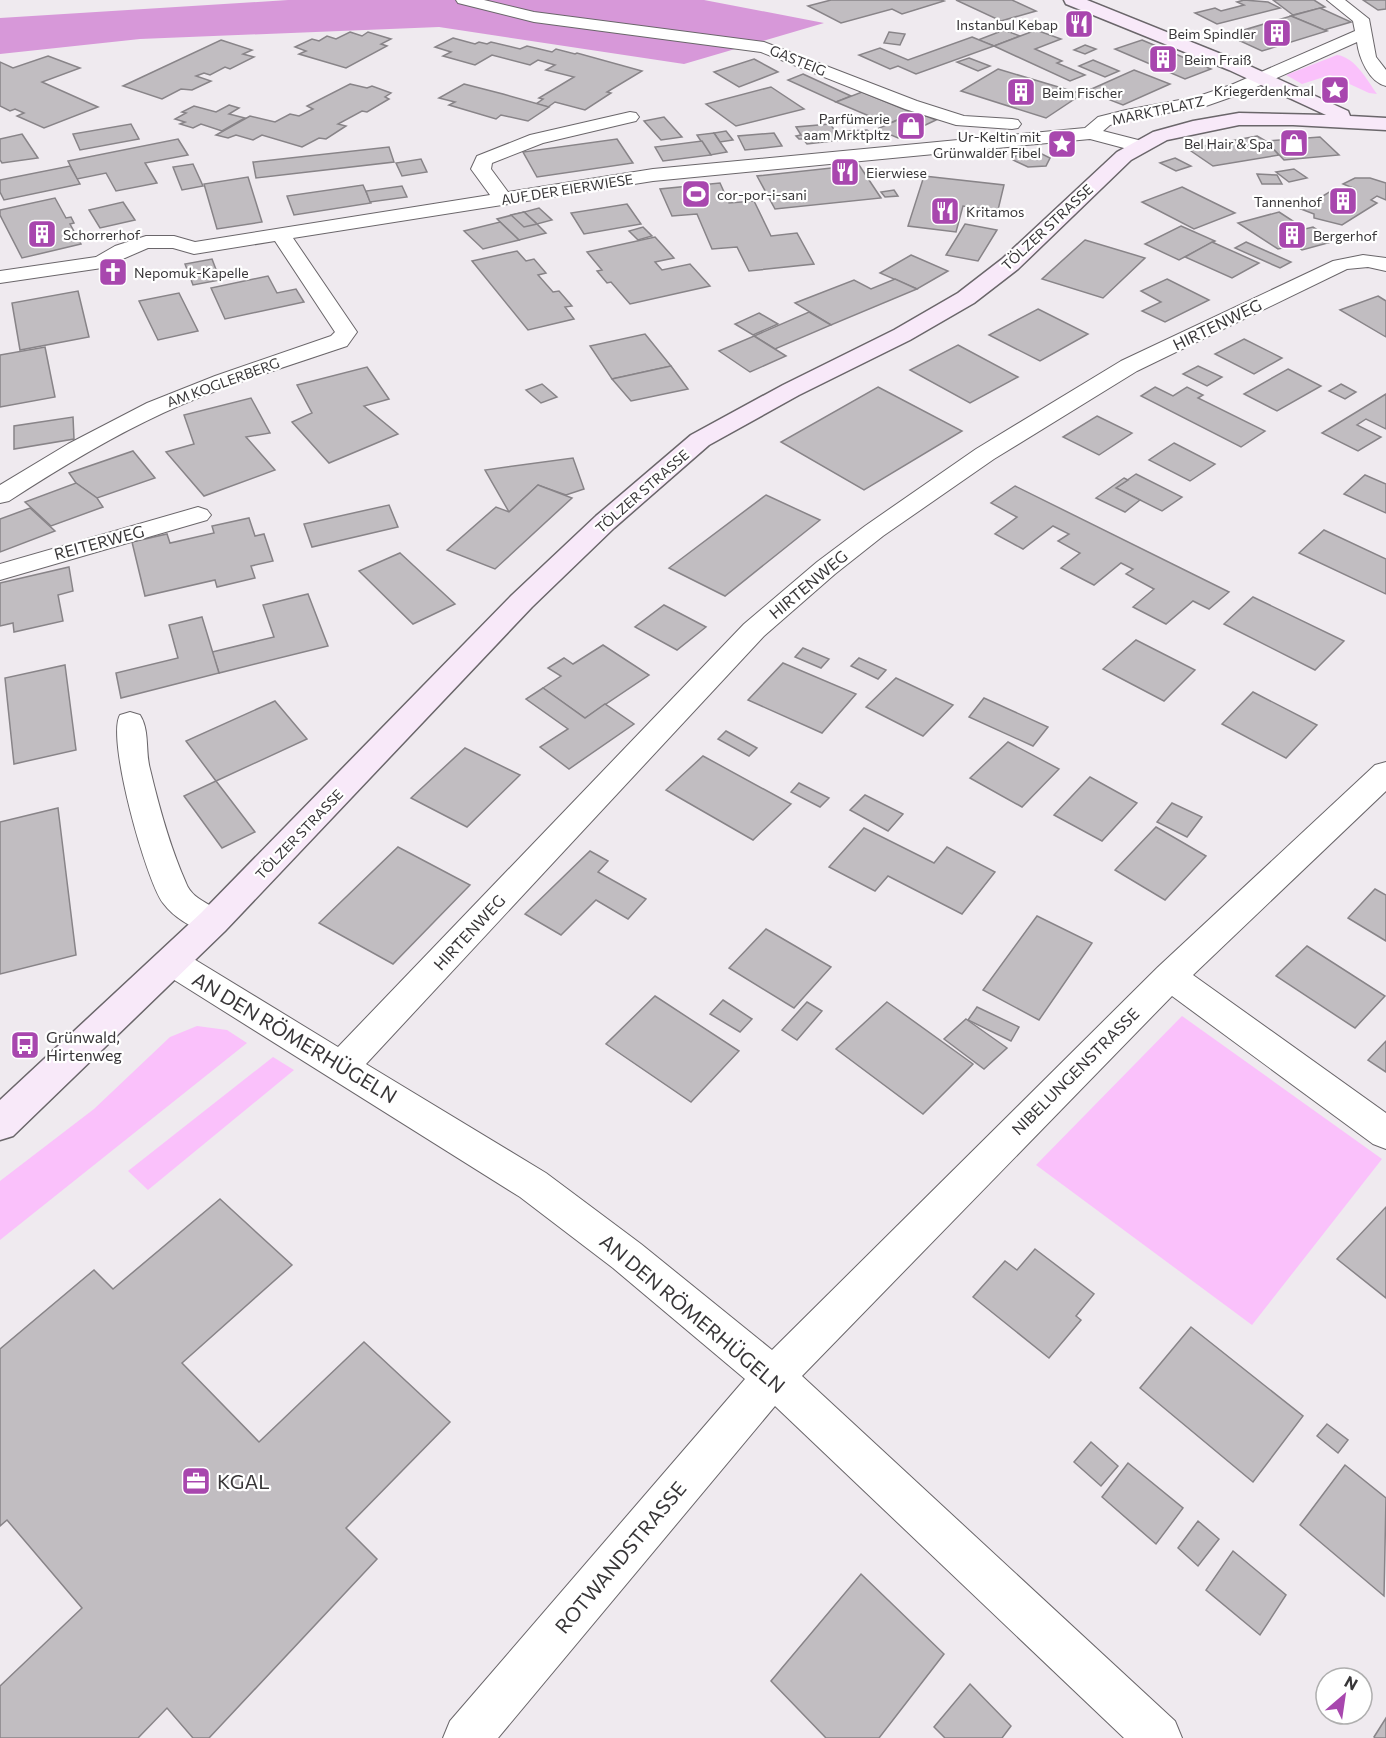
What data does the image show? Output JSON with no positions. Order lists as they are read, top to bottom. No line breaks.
{"streets":{"main road":["MARKTPLATZ","TÖLZER STRASSE"],"street":["GASTEIG","AUF DER EIERWIESE","HIRTENWEG","AM KOGLERBERG","REITERWEG","AN DEN RÖMERHÜGELN","NIBELUNGENSTRASSE","ROTWANDSTRASSE"]},"crossings":[["GASTEIG","MARKTPLATZ"],["GASTEIG","AUF DER EIERWIESE"],["MARKTPLATZ","AUF DER EIERWIESE"],["MARKTPLATZ","TÖLZER STRASSE"],["AUF DER EIERWIESE","TÖLZER STRASSE"],["AUF DER EIERWIESE","AM KOGLERBERG"],["TÖLZER STRASSE","AN DEN RÖMERHÜGELN"],["HIRTENWEG","AN DEN RÖMERHÜGELN"],["AN DEN RÖMERHÜGELN","NIBELUNGENSTRASSE"],["AN DEN RÖMERHÜGELN","ROTWANDSTRASSE"],["NIBELUNGENSTRASSE","ROTWANDSTRASSE"]],"places":{"restaurant":["Instanbul Kebap","Eierwiese","Kritamos"],"building":["Beim Spindler","Beim Fraiß","Beim Fischer","Tannenhof","Schorrerhof","Bergerhof"],"place":["Kriegerdenkmal","Ur-Keltin mit Grünwalder Fibel"],"shop":["Parfümerie aam Mrktpltz","Bel Hair & Spa"],"sports":["cor-por-i-sani"],"church":["Nepomuk-Kapelle"],"bus stop":["Grünwald, Hirtenweg"],"office":["KGAL"]},"north":"top right"}
